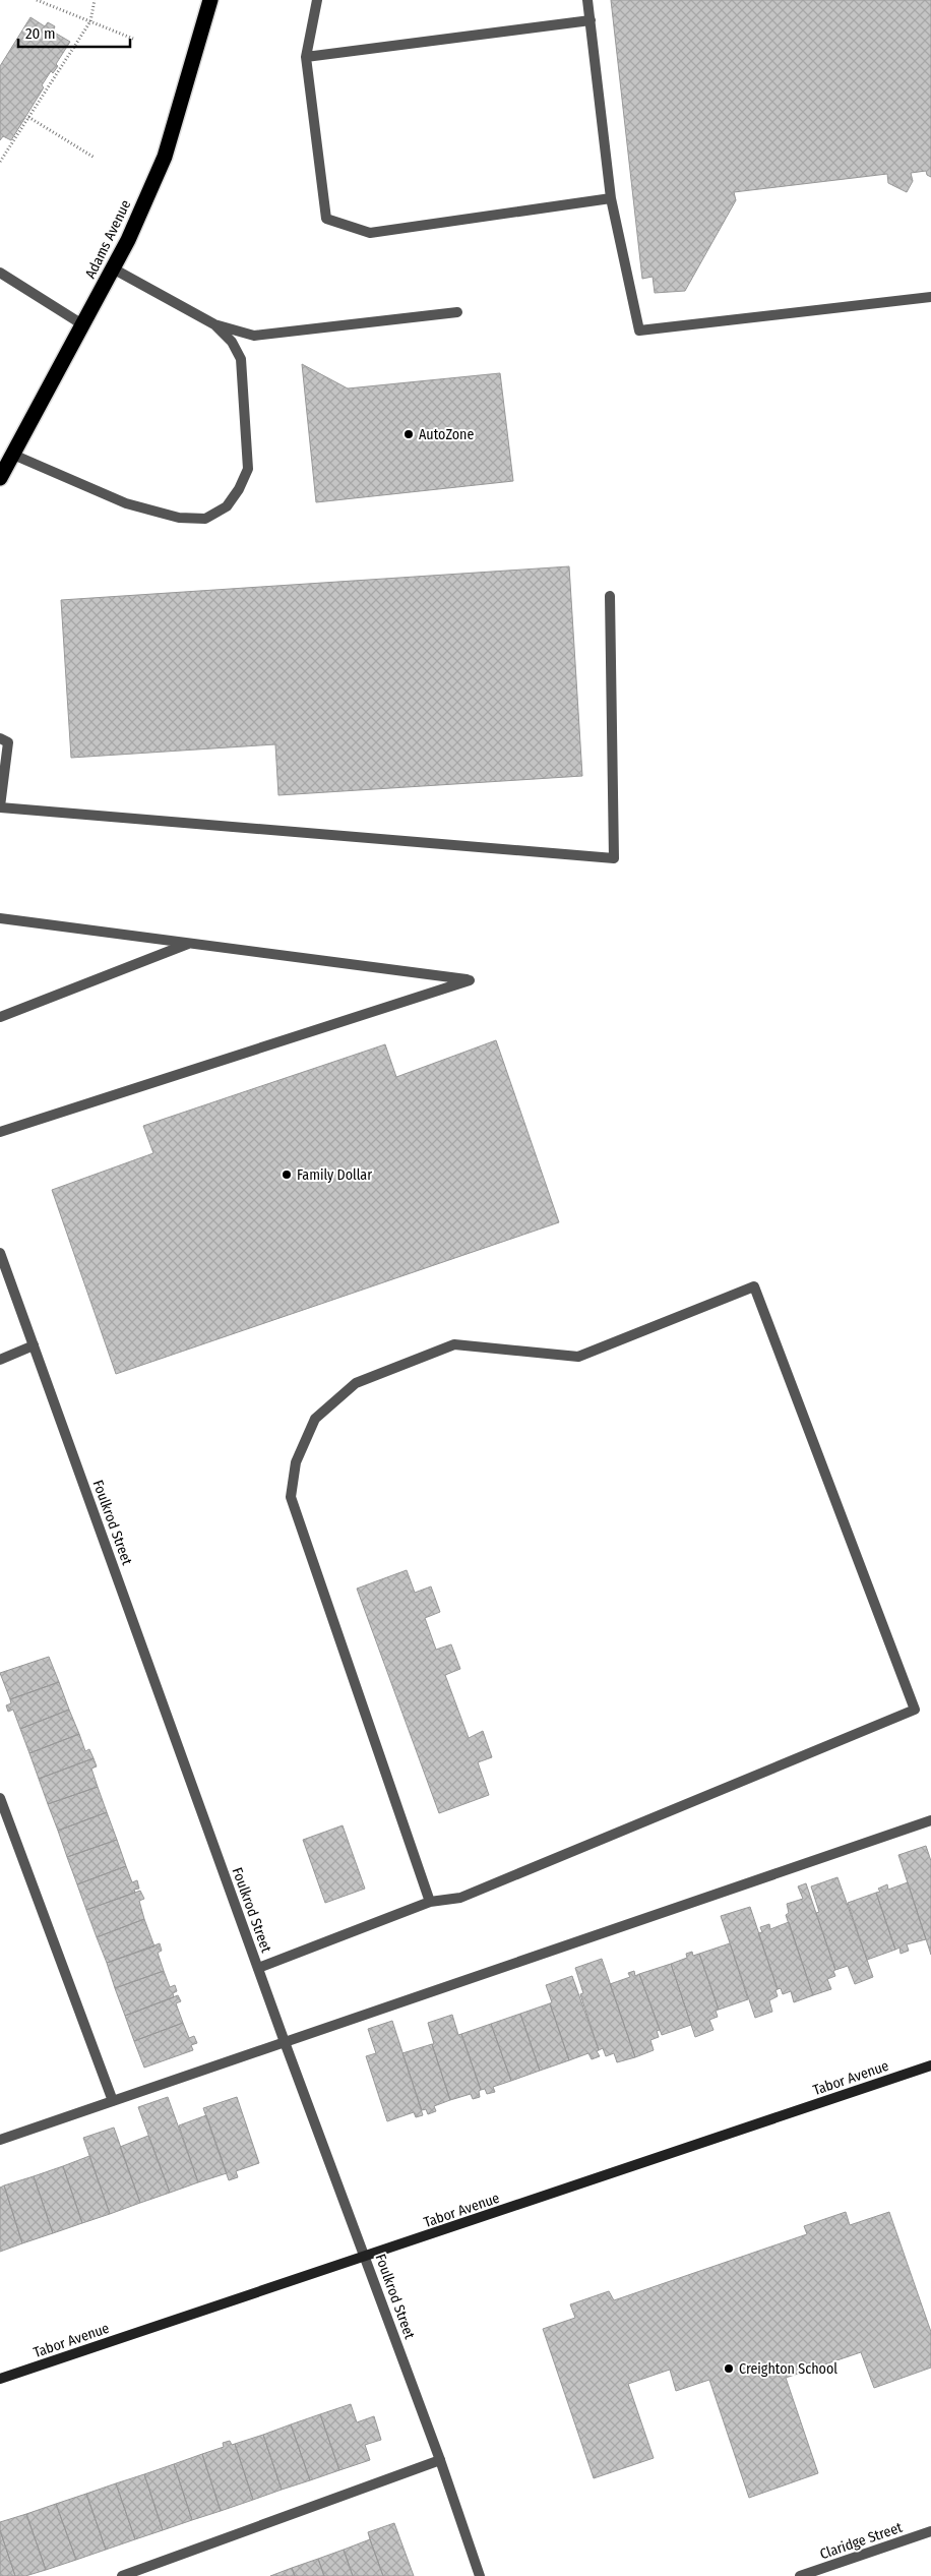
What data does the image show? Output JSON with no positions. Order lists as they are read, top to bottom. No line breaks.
{"streets":{"highway":["Adams Avenue"],"street":["Foulkrod Street","Tabor Avenue","Claridge Street"]},"crossings":[["Foulkrod Street","Tabor Avenue"]],"places":["AutoZone","Family Dollar","Creighton School"],"scale_bar":"20 m"}
